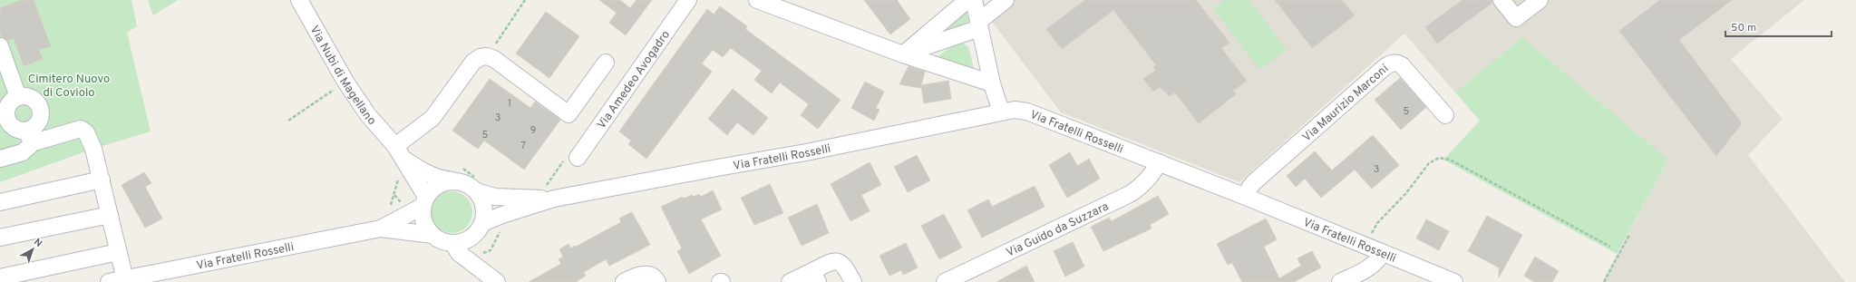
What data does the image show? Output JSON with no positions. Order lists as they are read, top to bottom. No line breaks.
{"streets":{"street":["Via Nubi di Magellano","Via Amedeo Avogadro","Via Maurizio Marconi","Via Fratelli Rosselli","Via Guido da Suzzara"]},"crossings":[["Via Nubi di Magellano","Via Fratelli Rosselli"],["Via Maurizio Marconi","Via Fratelli Rosselli"],["Via Fratelli Rosselli","Via Guido da Suzzara"]],"parks":["Cimitero Nuovo di Coviolo"],"house_numbers":["1","5","3","9","5","7","3"],"scale_bar":"50 m","north":"top right"}
